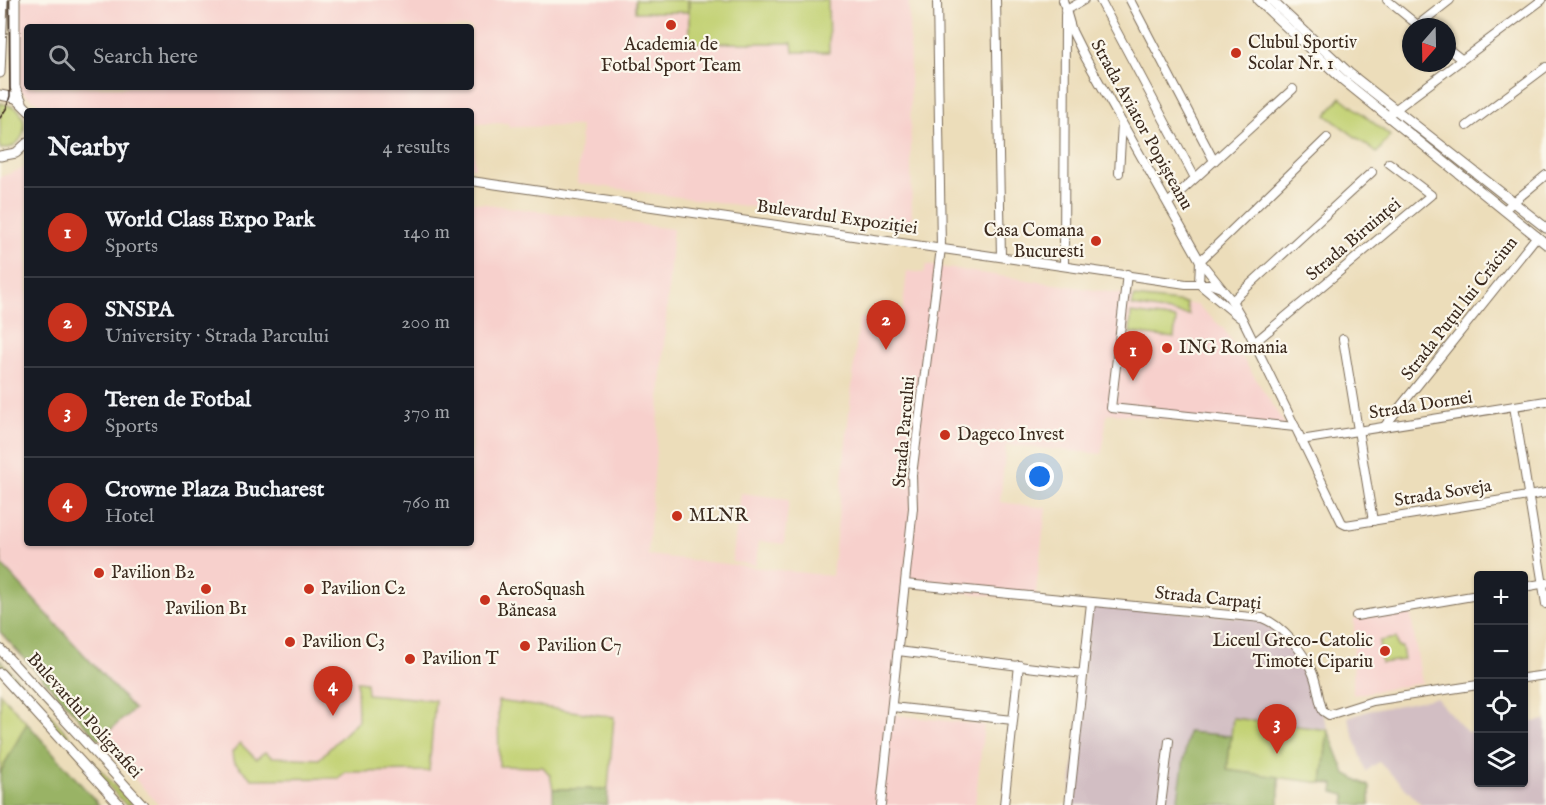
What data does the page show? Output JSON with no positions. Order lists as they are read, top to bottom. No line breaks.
{"streets":{"main road":["Bulevardul Poligrafiei"],"street":["Strada Aviator Popișteanu","Bulevardul Expoziției","Strada Biruinței","Strada Puțul lui Crăciun","Strada Dornei","Strada Parcului","Strada Soveja","Strada Carpați"]},"crossings":[["Strada Aviator Popișteanu","Bulevardul Expoziției"],["Strada Aviator Popișteanu","Strada Biruinței"],["Strada Aviator Popișteanu","Strada Dornei"],["Strada Aviator Popișteanu","Strada Soveja"],["Bulevardul Expoziției","Strada Parcului"],["Strada Puțul lui Crăciun","Strada Dornei"]],"places":["Academia de Fotbal Sport Team","Clubul Sportiv Scolar Nr. 1","Casa Comana Bucuresti","ING Romania","Dageco Invest","MLNR","Pavilion B2","Pavilion B1","Pavilion C2","AeroSquash Băneasa","Pavilion C3","Pavilion C7","Liceul Greco-Catolic Timotei Cipariu","Pavilion T"],"north":"bottom","page":{"search":"Search here","heading":["Nearby","4 results"],"list":[{"mark":"1","name":"World Class Expo Park","note":"Sports","value":"140 m"},{"mark":"2","name":"SNSPA","note":"University · Strada Parcului","value":"200 m"},{"mark":"3","name":"Teren de Fotbal","note":"Sports","value":"370 m"},{"mark":"4","name":"Crowne Plaza Bucharest","note":"Hotel","value":"760 m"}],"pins":["2","1","4","3"],"map_buttons":["+","−"]}}
